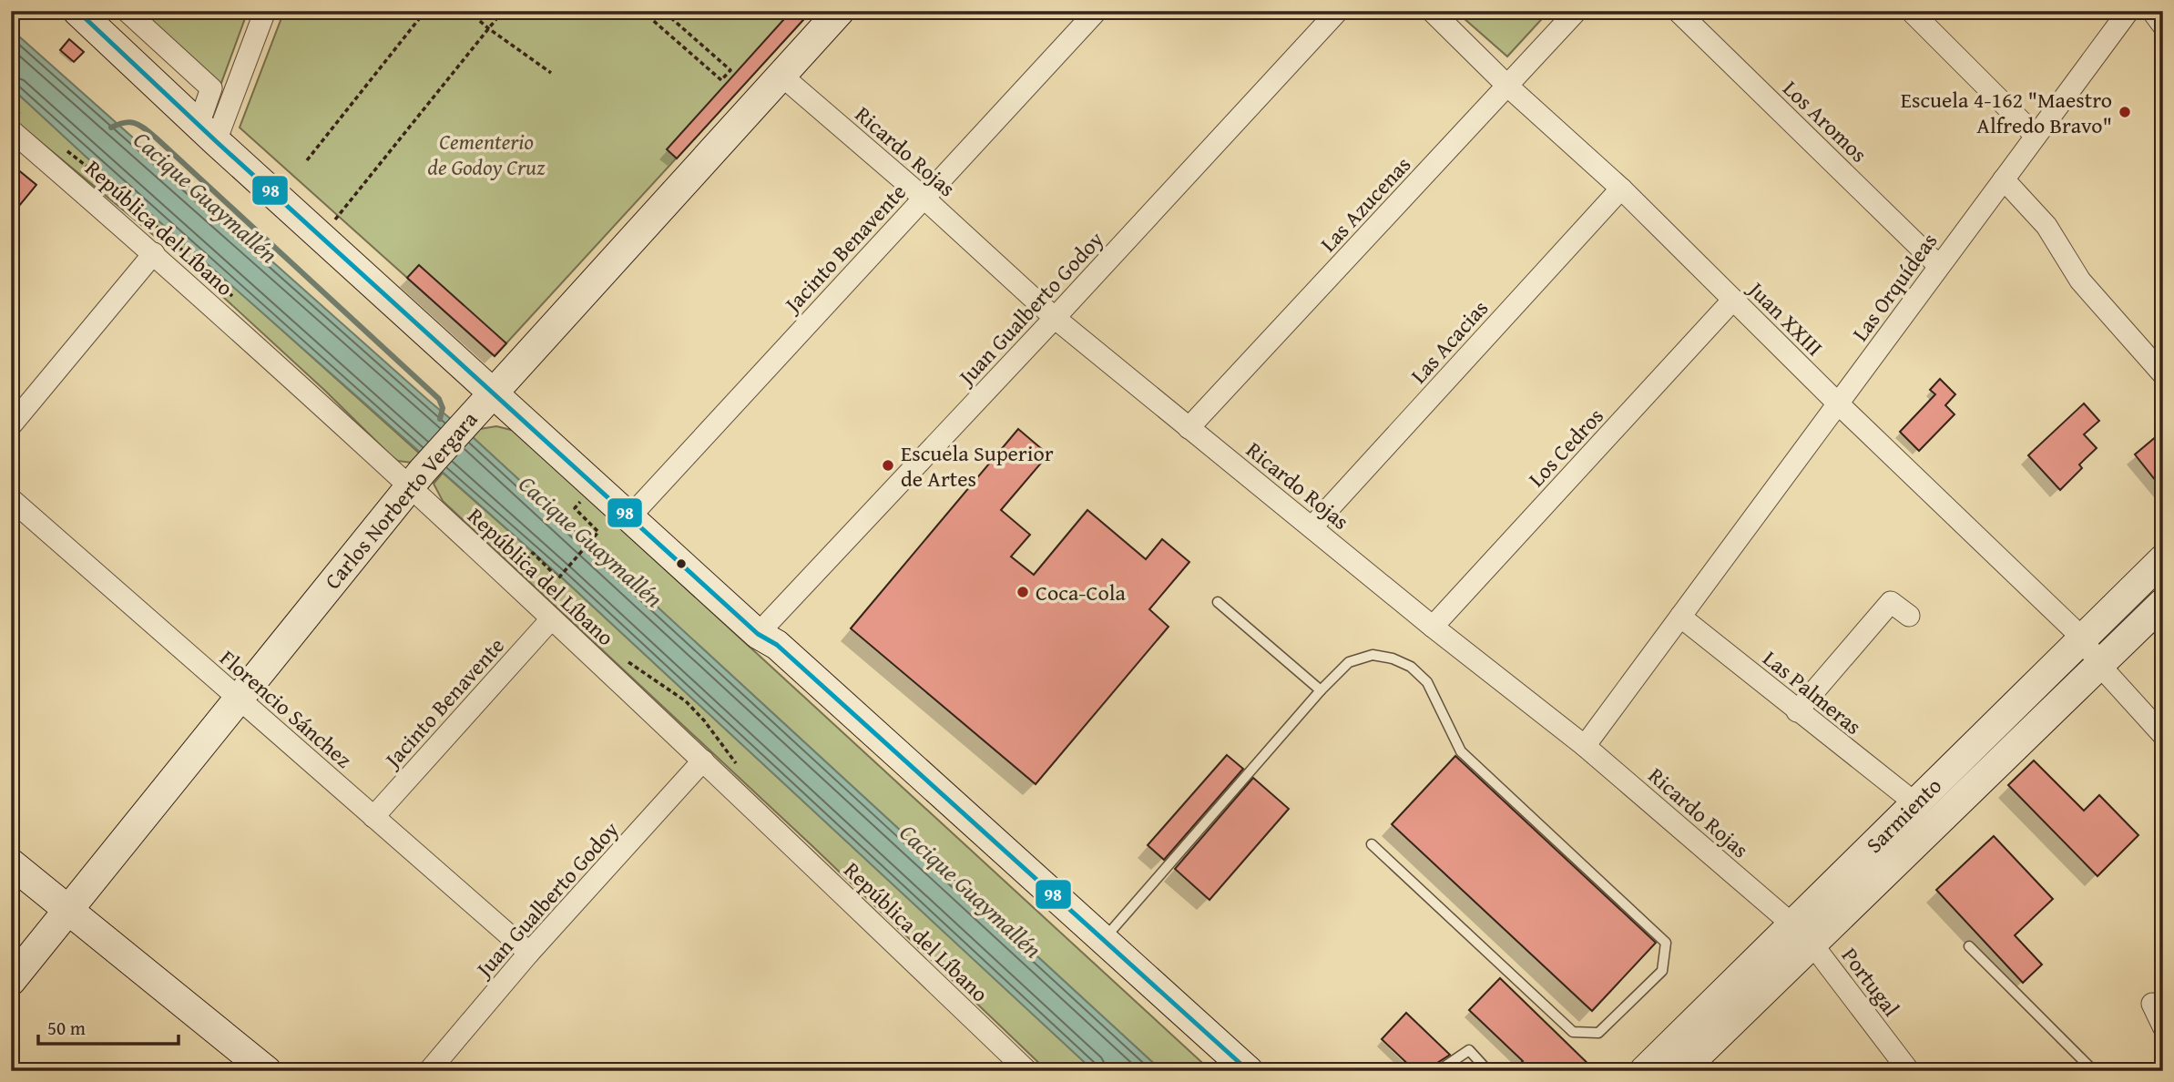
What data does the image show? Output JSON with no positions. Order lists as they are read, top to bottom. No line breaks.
{"streets":{"main road":["Carlos Norberto Vergara","Sarmiento"],"street":["Los Aromos","Ricardo Rojas","Las Azucenas","República del Líbano","Jacinto Benavente","Las Orquídeas","Juan Gualberto Godoy","Juan XXIII","Las Acacias","Los Cedros","Las Palmeras","Florencio Sánchez","Portugal"]},"crossings":[["Los Aromos","Las Orquídeas"],["Ricardo Rojas","Las Azucenas"],["Ricardo Rojas","Jacinto Benavente"],["Ricardo Rojas","Las Orquídeas"],["Ricardo Rojas","Juan Gualberto Godoy"],["Ricardo Rojas","Las Acacias"],["Ricardo Rojas","Los Cedros"],["Ricardo Rojas","Carlos Norberto Vergara"],["Ricardo Rojas","Sarmiento"],["Ricardo Rojas","Portugal"],["Las Azucenas","Juan XXIII"],["República del Líbano","Jacinto Benavente"],["República del Líbano","Juan Gualberto Godoy"],["República del Líbano","Carlos Norberto Vergara"],["Jacinto Benavente","Florencio Sánchez"],["Las Orquídeas","Juan XXIII"],["Las Orquídeas","Las Palmeras"],["Juan Gualberto Godoy","Florencio Sánchez"],["Juan XXIII","Las Acacias"],["Juan XXIII","Los Cedros"],["Juan XXIII","Sarmiento"],["Carlos Norberto Vergara","Florencio Sánchez"],["Las Palmeras","Sarmiento"],["Sarmiento","Portugal"]],"water":["Cacique Guaymallén"],"parks":["Cementerio de Godoy Cruz"],"places":["Escuela 4-162 \"Maestro Alfredo Bravo\"","Escuela Superior de Artes","Coca-Cola"],"lines":["transit line 98"],"scale_bar":"50 m"}
